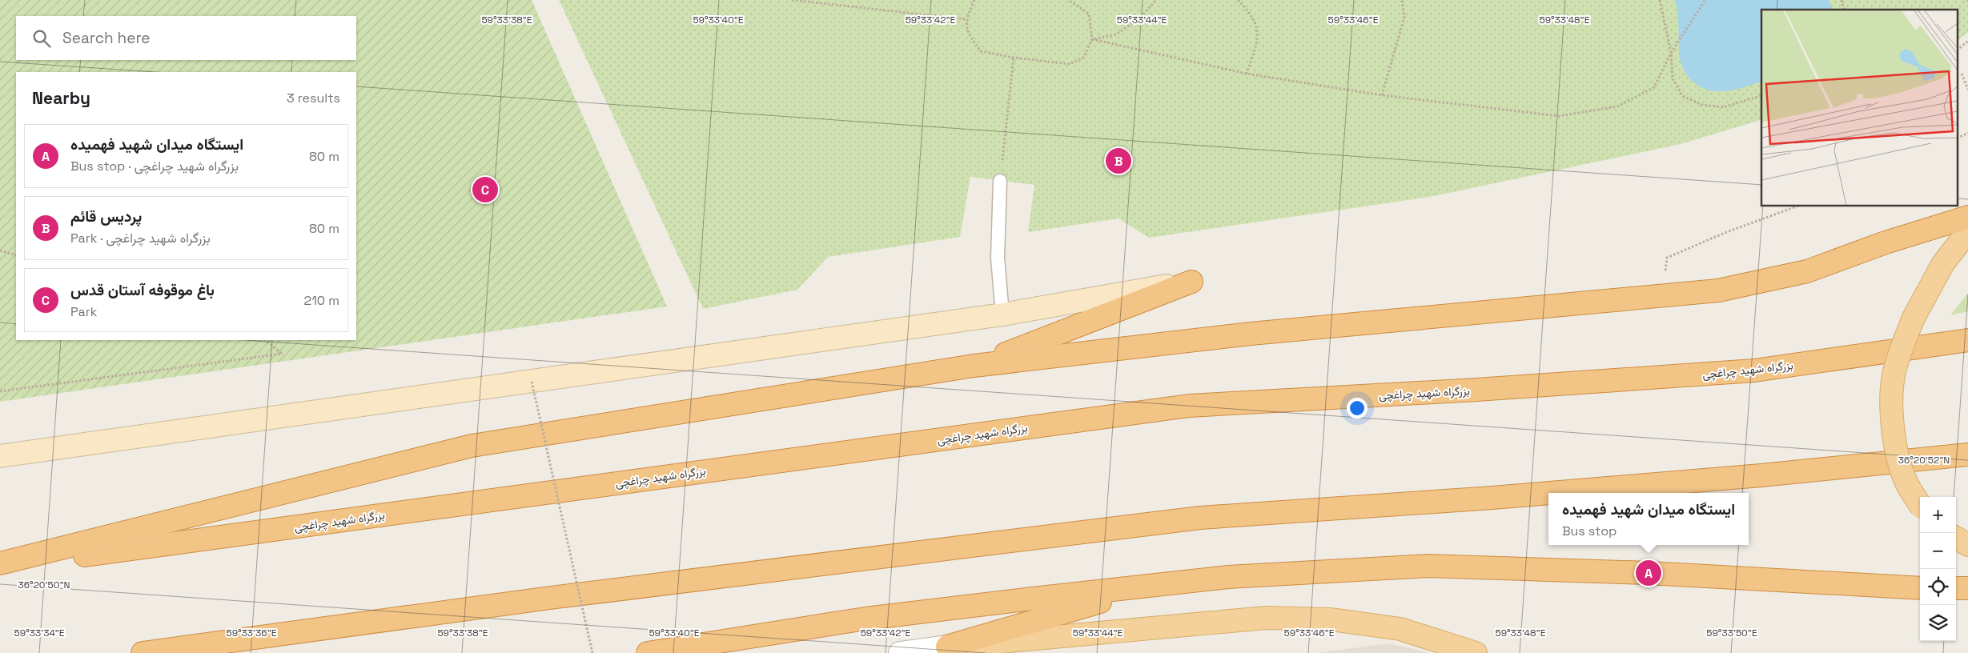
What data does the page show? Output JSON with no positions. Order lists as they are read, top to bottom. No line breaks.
{"streets":{"highway":["بزرگراه شهید چراغچی"]},"page":{"search":"Search here","heading":["Nearby","3 results"],"list":[{"mark":"A","name":"ایستگاه میدان شهید فهمیده","note":"Bus stop · بزرگراه شهید چراغچی","value":"80 m"},{"mark":"B","name":"پردیس قائم","note":"Park · بزرگراه شهید چراغچی","value":"80 m"},{"mark":"C","name":"باغ موقوفه آستان قدس","note":"Park","value":"210 m"}],"pins":["B","C","A"],"popup":["ایستگاه میدان شهید فهمیده","Bus stop"],"map_buttons":["+","−"]},"coordinates":["59°33'38\"E","59°33'40\"E","59°33'42\"E","59°33'44\"E","59°33'46\"E","59°33'48\"E","36°20'52\"N","36°20'50\"N","59°33'34\"E","59°33'36\"E","59°33'50\"E"]}
